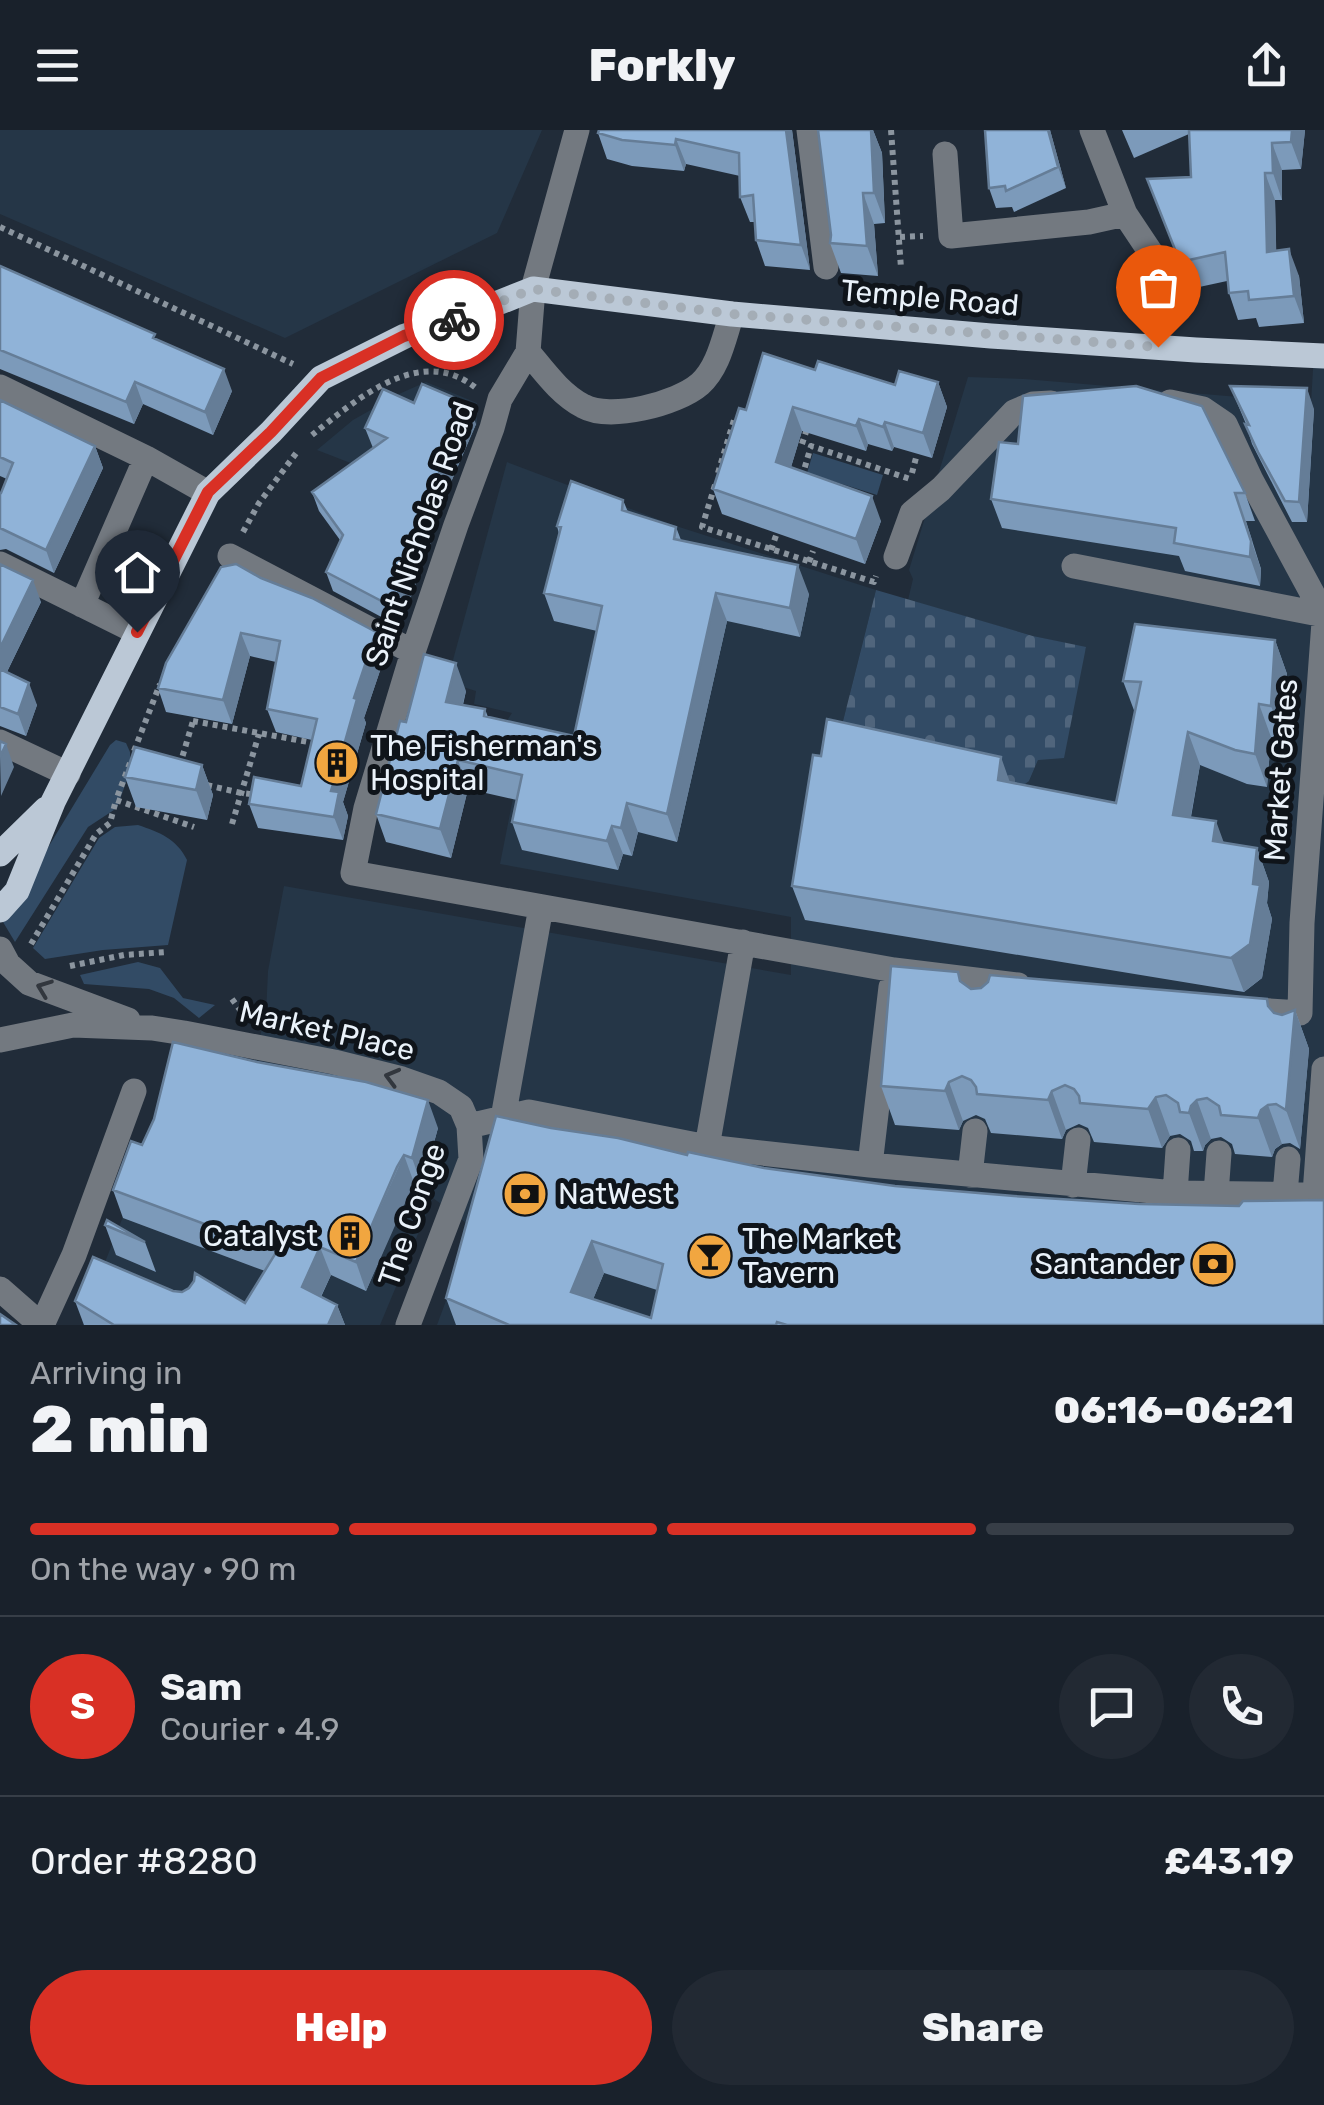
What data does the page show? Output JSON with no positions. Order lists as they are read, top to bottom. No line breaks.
{"streets":{"main road":["Temple Road"],"street":["Saint Nicholas Road","Market Gates","Market Place","The Conge"]},"crossings":[["Temple Road","Saint Nicholas Road"],["Market Place","The Conge"]],"one_way":["Market Place"],"places":{"building":["The Fisherman's Hospital","Catalyst"],"bank":["NatWest","Santander"],"bar":["The Market Tavern"]},"page":{"header":"Forkly","heading":["2 min","Arriving in","06:16–06:21"],"panel":["Sam","Courier · 4.9","Order #8280","£43.19"],"bar":"On the way · 90 m","round":"S","buttons":["Help","Share"]}}
